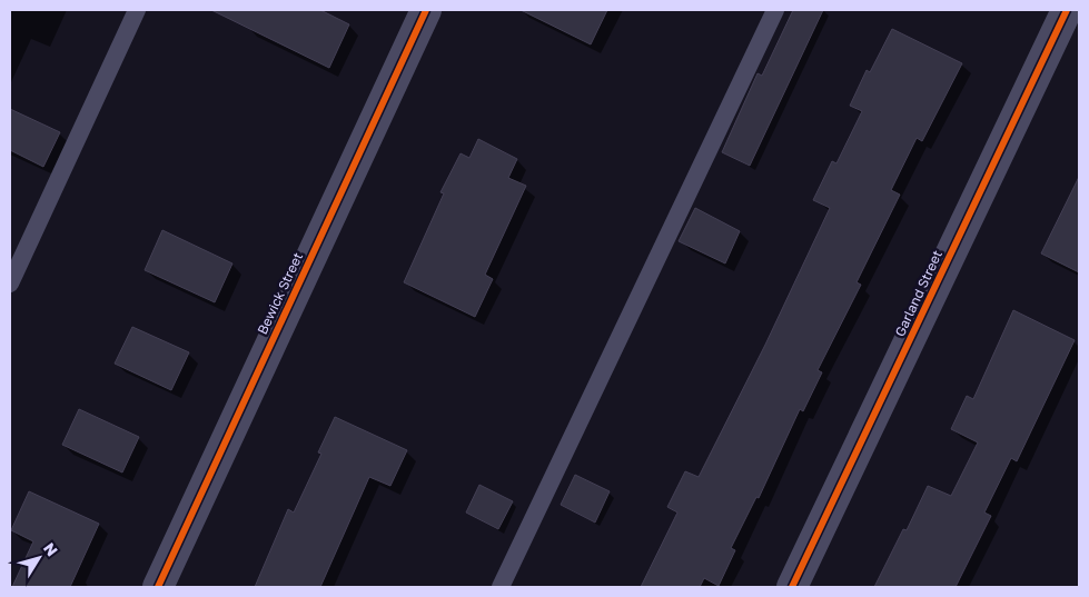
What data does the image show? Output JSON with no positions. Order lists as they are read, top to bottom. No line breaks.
{"streets":{"street":["Bewick Street","Garland Street"]},"north":"top right"}
